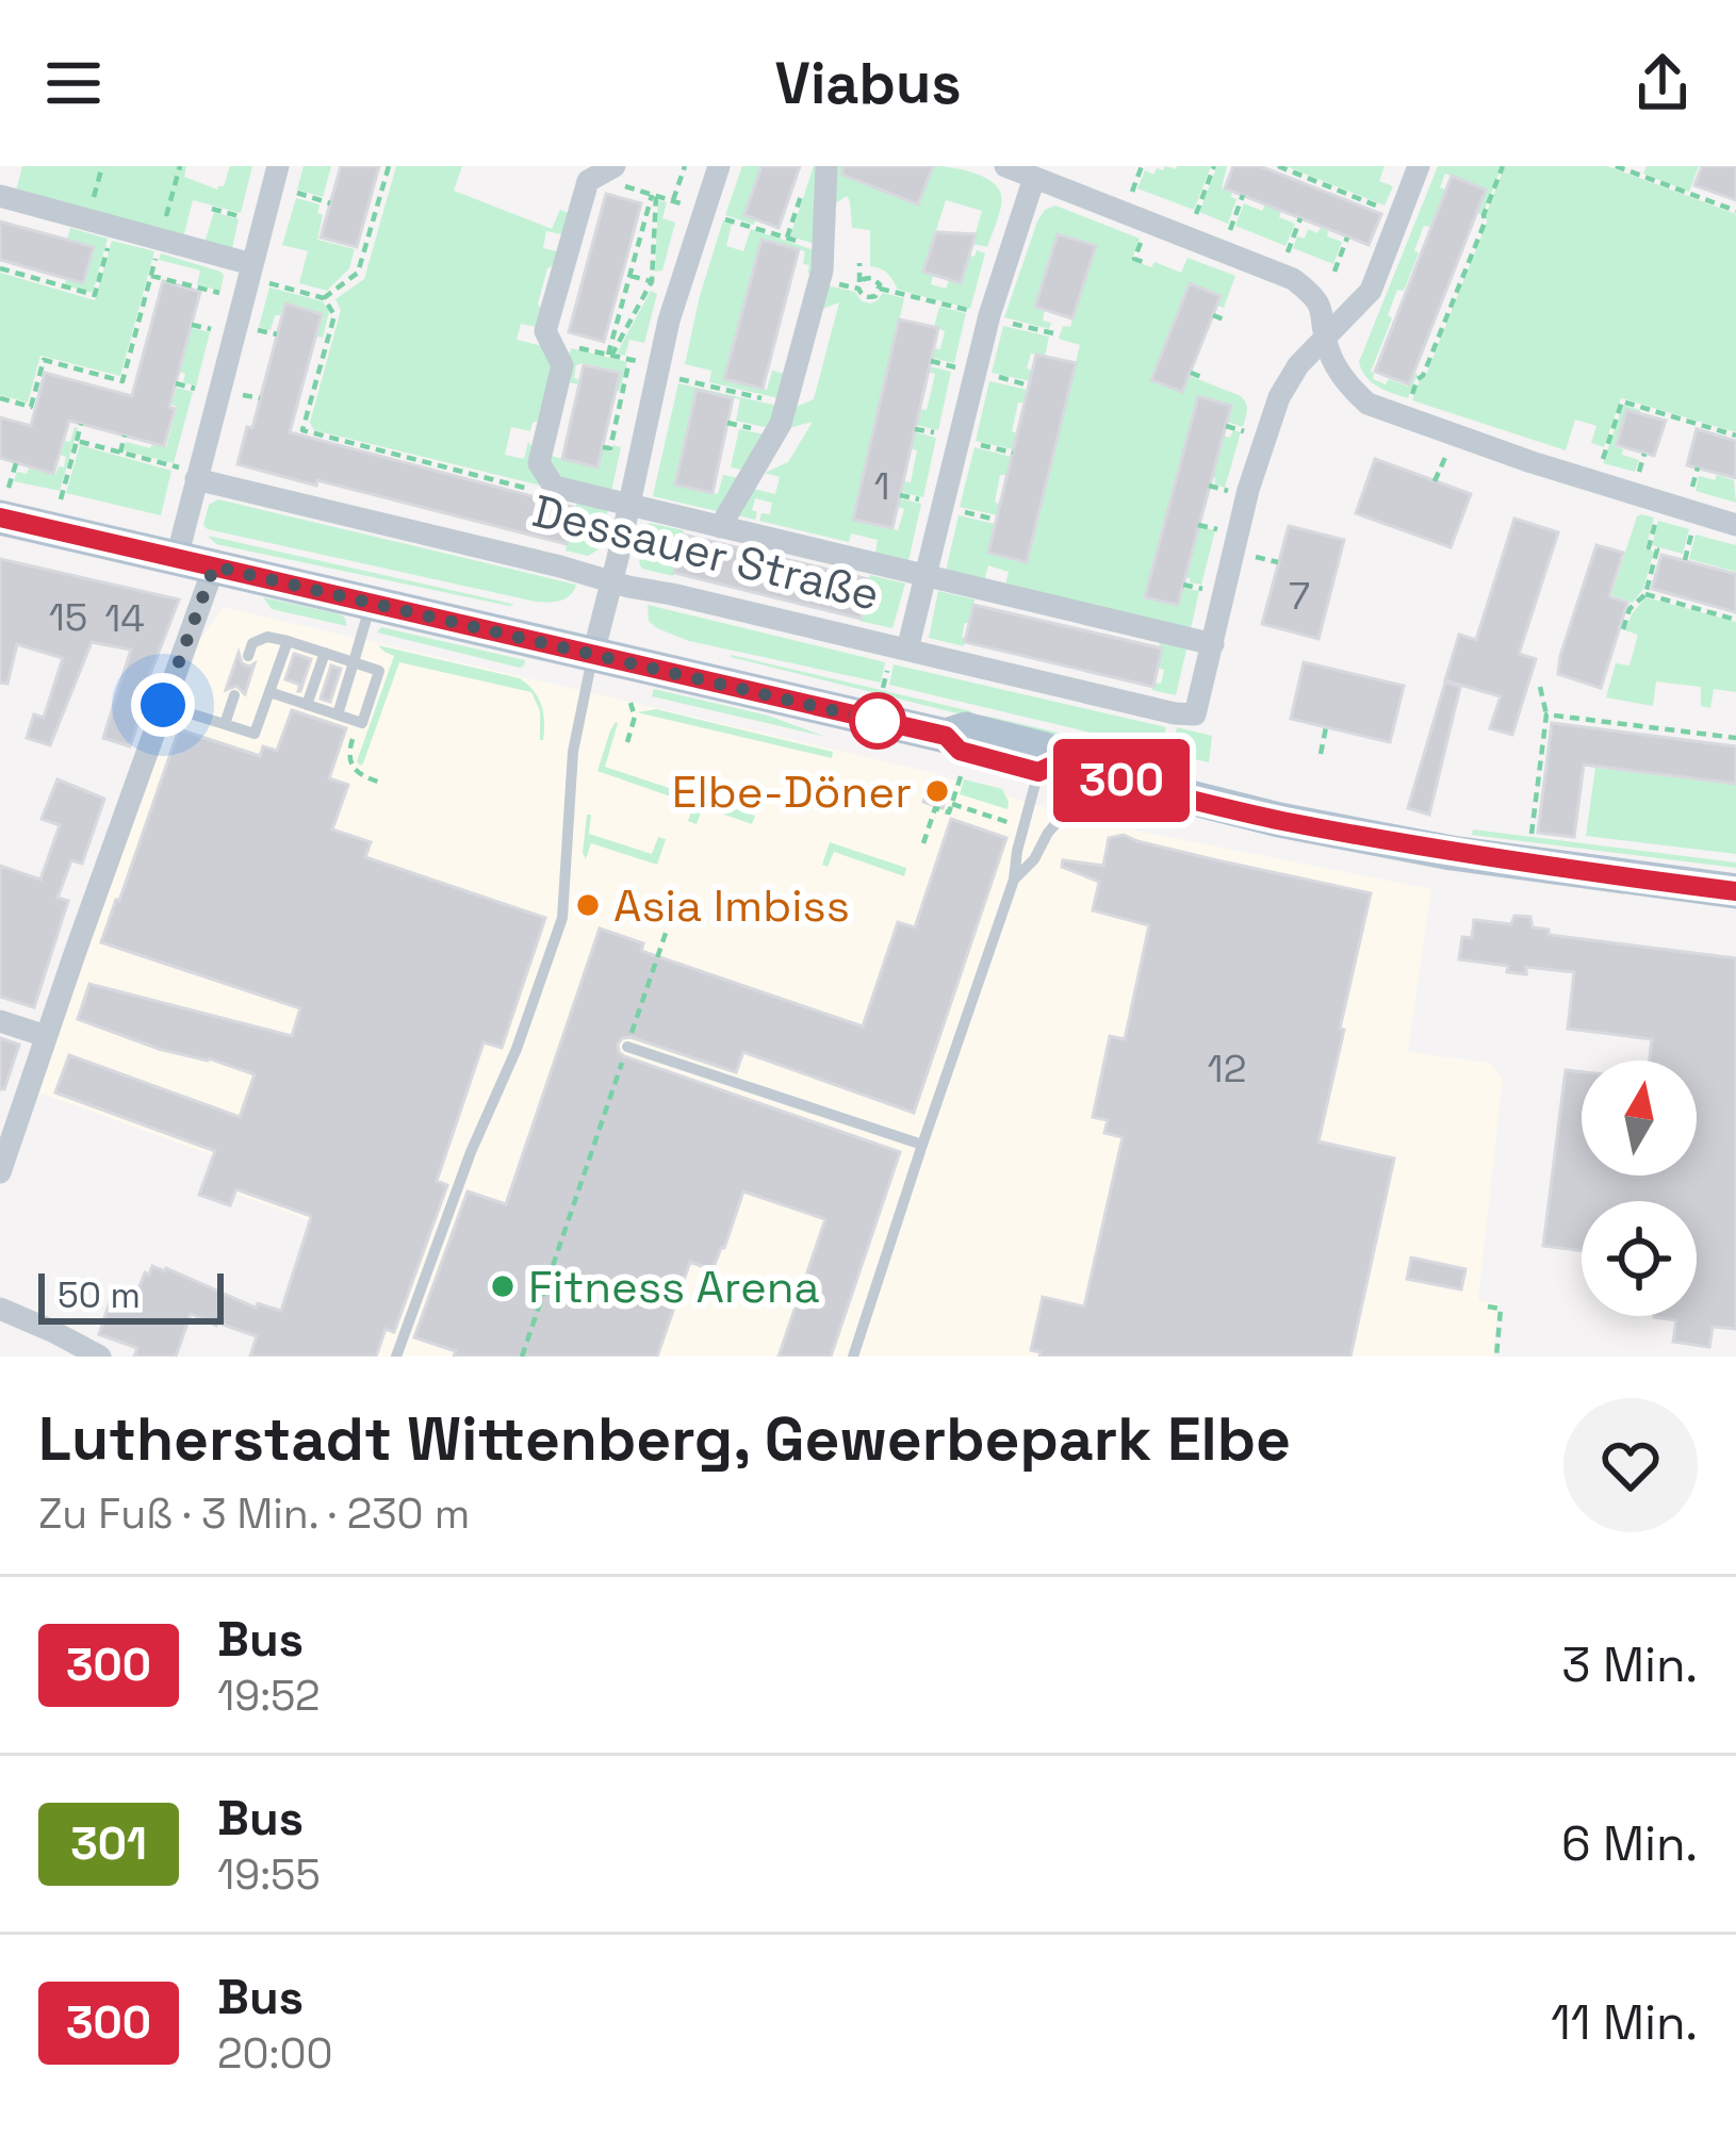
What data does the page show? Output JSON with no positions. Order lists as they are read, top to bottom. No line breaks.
{"streets":{"street":["Dessauer Straße"]},"places":["Elbe-Döner","Asia Imbiss","Fitness Arena"],"lines":["bus line 300"],"house_numbers":["1","7","15","14","12"],"scale_bar":"50 m","north":"top","page":{"header":"Viabus","on_map":"300","scale":"50 m","heading":["Lutherstadt Wittenberg, Gewerbepark Elbe","Zu Fuß · 3 Min. · 230 m"],"list":[{"mark":"300","name":"Bus","note":"19:52","value":"3 Min."},{"mark":"301","name":"Bus","note":"19:55","value":"6 Min."},{"mark":"300","name":"Bus","note":"20:00","value":"11 Min."}]}}
